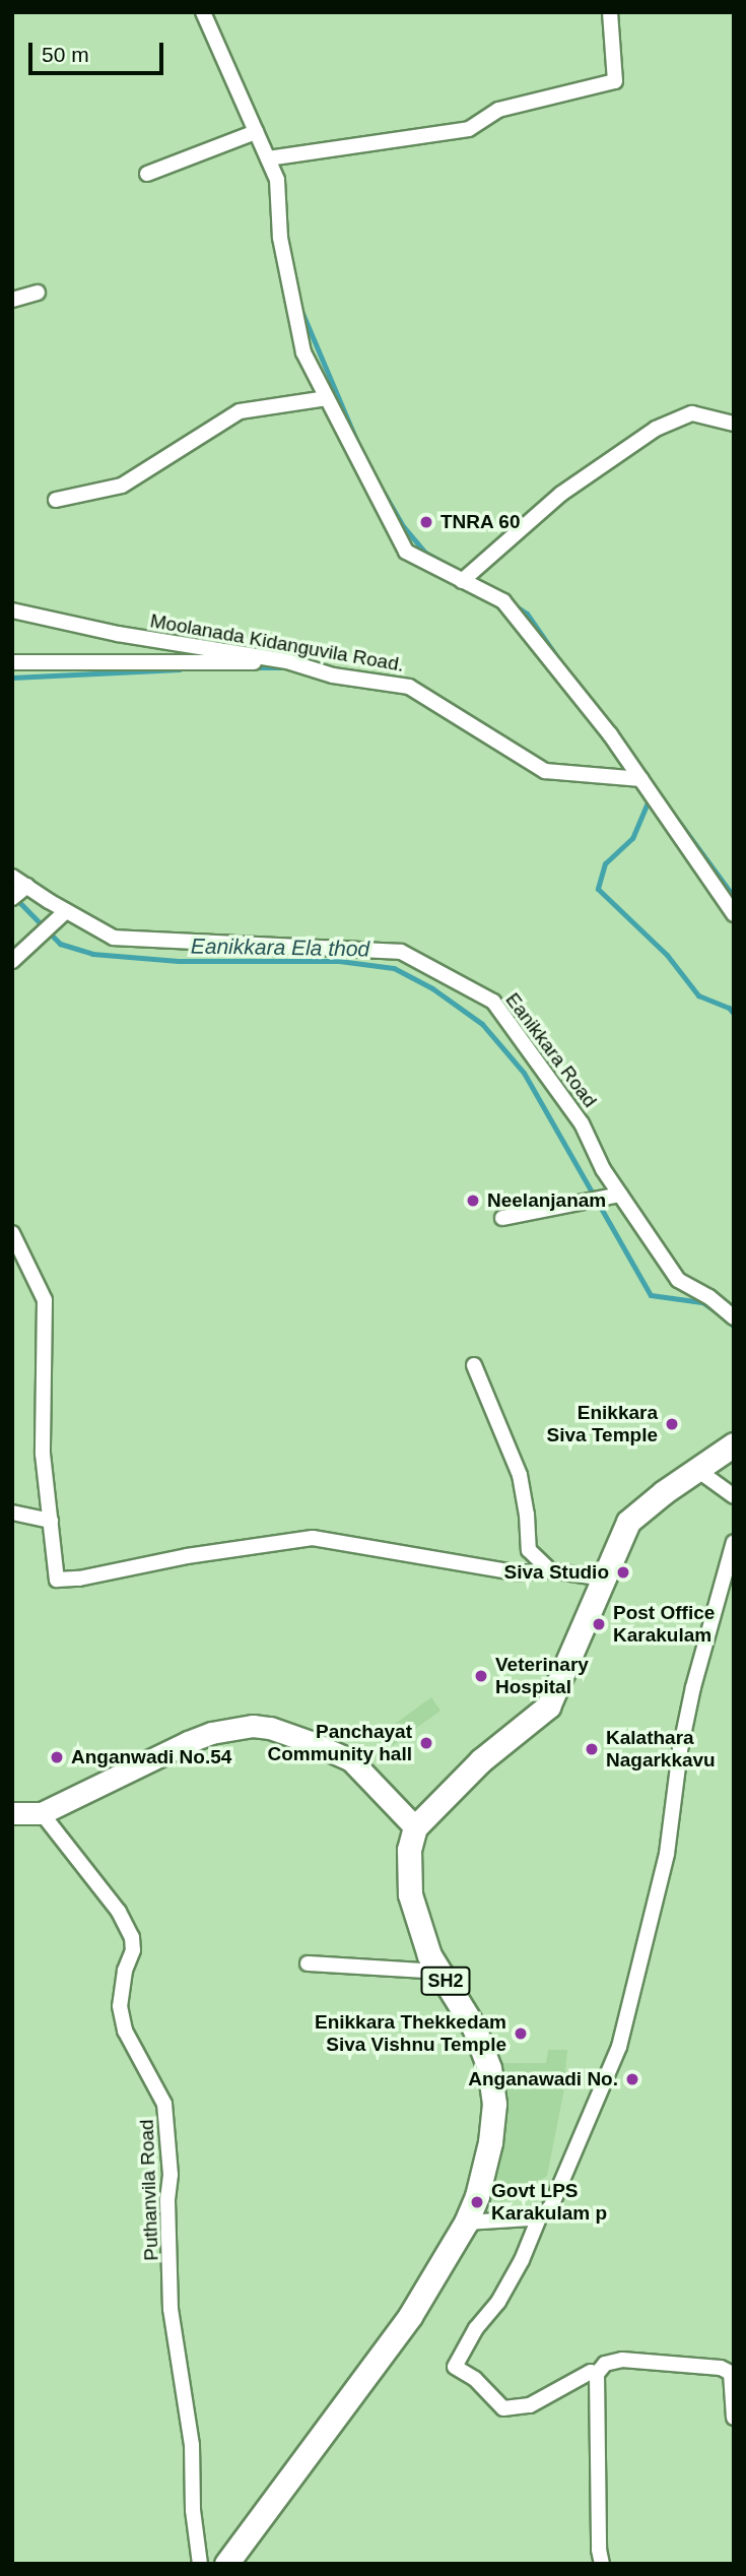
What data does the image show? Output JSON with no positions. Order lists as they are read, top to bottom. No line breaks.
{"streets":{"main road":["SH2"],"street":["Moolanada Kidanguvila Road.","Eanikkara Road","Puthanvila Road"]},"water":["Eanikkara Ela thod"],"places":["TNRA 60","Neelanjanam","Enikkara Siva Temple","Siva Studio","Post Office Karakulam","Veterinary Hospital","Panchayat Community hall","Kalathara Nagarkkavu","Anganwadi No.54","Enikkara Thekkedam Siva Vishnu Temple","Anganawadi No.","Govt LPS Karakulam p"],"scale_bar":"50 m"}
